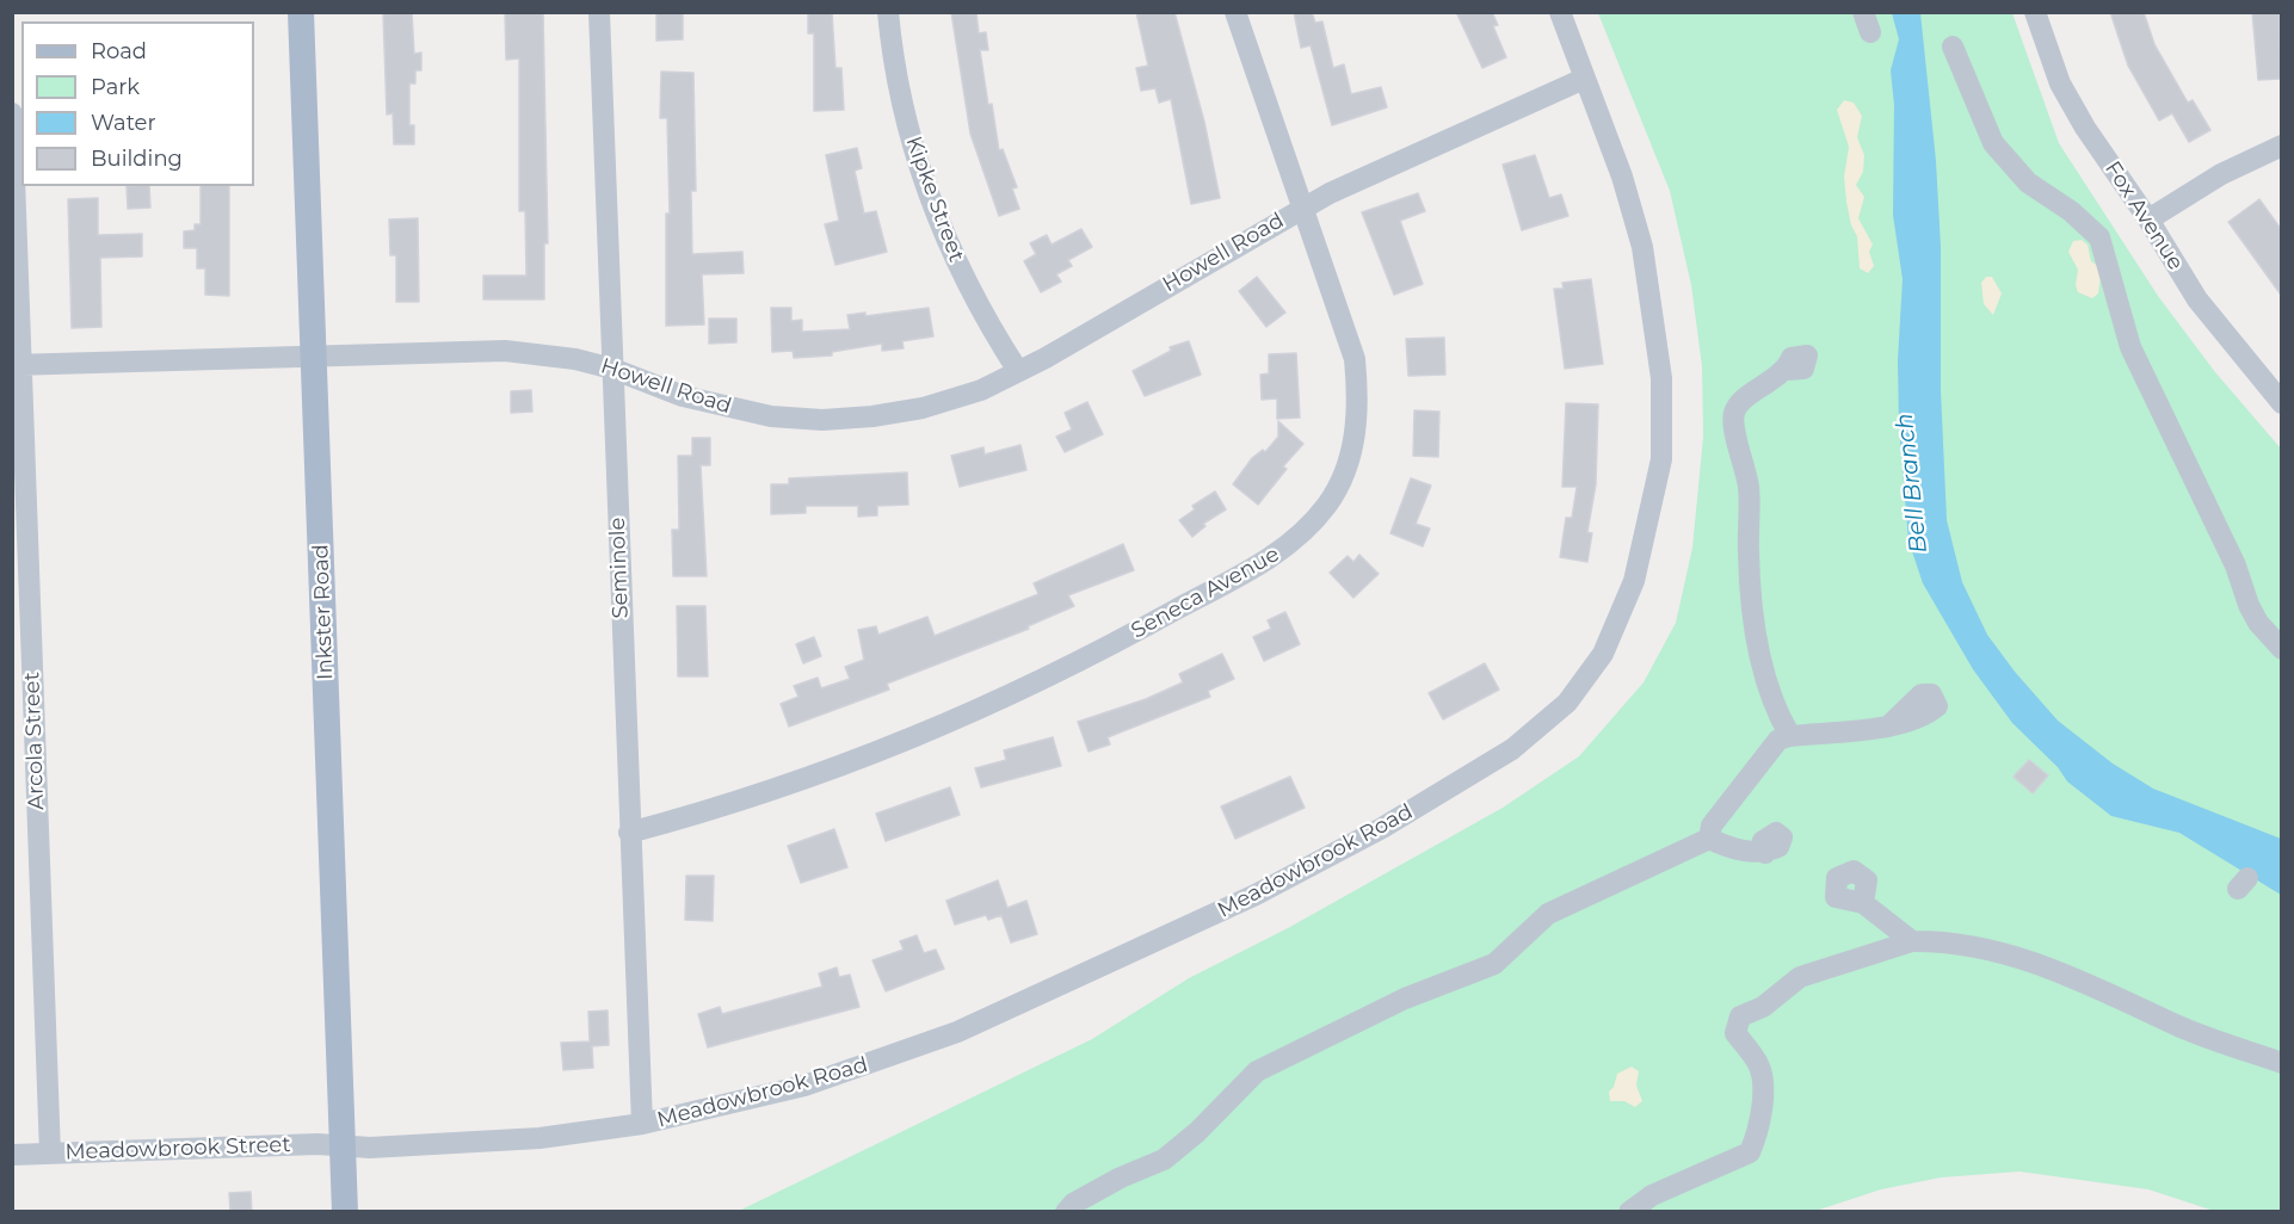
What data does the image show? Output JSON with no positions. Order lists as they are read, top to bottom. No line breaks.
{"streets":{"main road":["Inkster Road"],"street":["Kipke Street","Fox Avenue","Howell Road","Seminole","Seneca Avenue","Arcola Street","Meadowbrook Road","Meadowbrook Street"]},"crossings":[["Kipke Street","Howell Road"],["Howell Road","Seminole"],["Howell Road","Seneca Avenue"],["Howell Road","Inkster Road"],["Howell Road","Arcola Street"],["Howell Road","Meadowbrook Road"],["Seminole","Seneca Avenue"],["Seminole","Meadowbrook Road"],["Inkster Road","Meadowbrook Road"],["Inkster Road","Meadowbrook Street"],["Arcola Street","Meadowbrook Street"],["Meadowbrook Road","Meadowbrook Street"]],"water":["Bell Branch"],"legend":["Road","Park","Water","Building"]}
